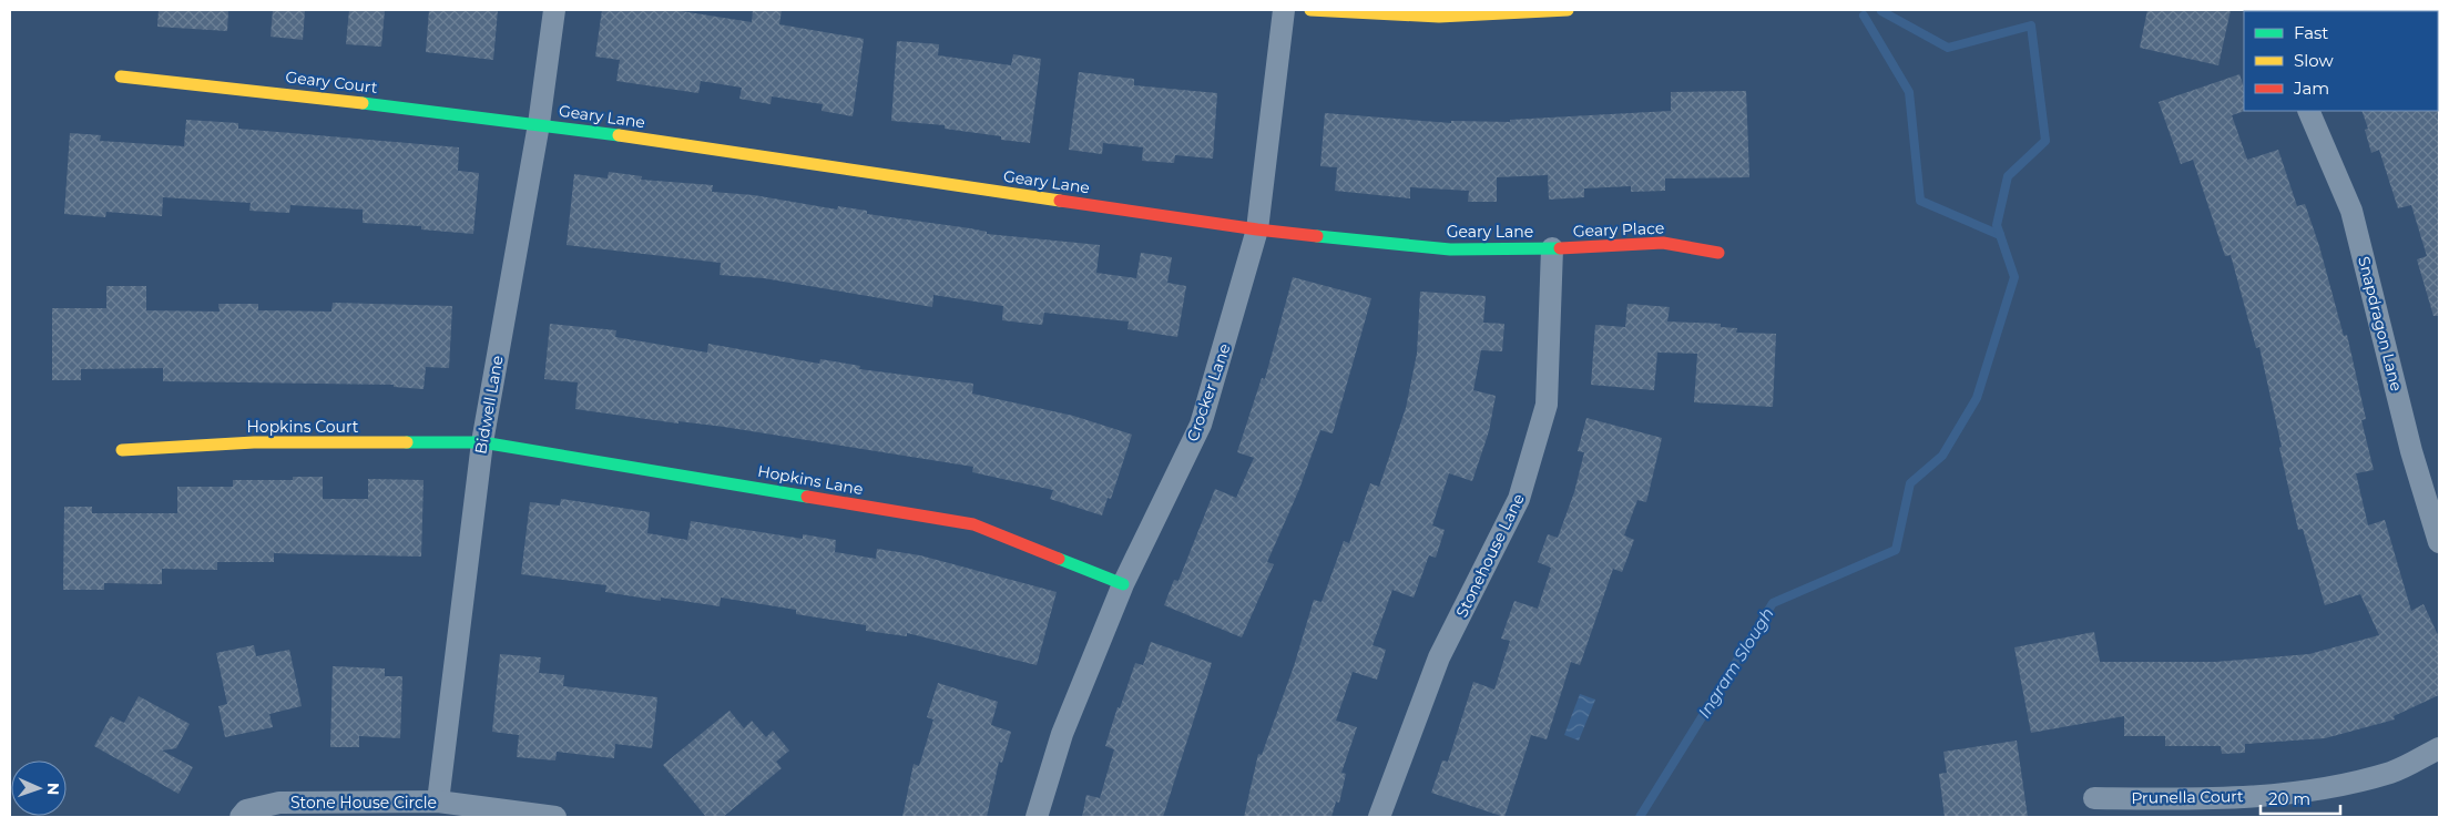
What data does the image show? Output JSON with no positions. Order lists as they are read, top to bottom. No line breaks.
{"streets":{"street":["Geary Court","Geary Lane","Geary Place","Snapdragon Lane","Crocker Lane","Bidwell Lane","Hopkins Court","Hopkins Lane","Stonehouse Lane","Prunella Court","Stone House Circle"]},"crossings":[["Geary Court","Geary Lane"],["Geary Court","Bidwell Lane"],["Geary Lane","Geary Place"],["Geary Lane","Crocker Lane"],["Geary Lane","Bidwell Lane"],["Geary Lane","Stonehouse Lane"],["Geary Place","Stonehouse Lane"],["Crocker Lane","Hopkins Lane"],["Bidwell Lane","Hopkins Court"],["Bidwell Lane","Hopkins Lane"],["Bidwell Lane","Stone House Circle"],["Hopkins Court","Hopkins Lane"]],"water":["Ingram Slough"],"legend":["Fast","Slow","Jam"],"scale_bar":"20 m","north":"right"}
